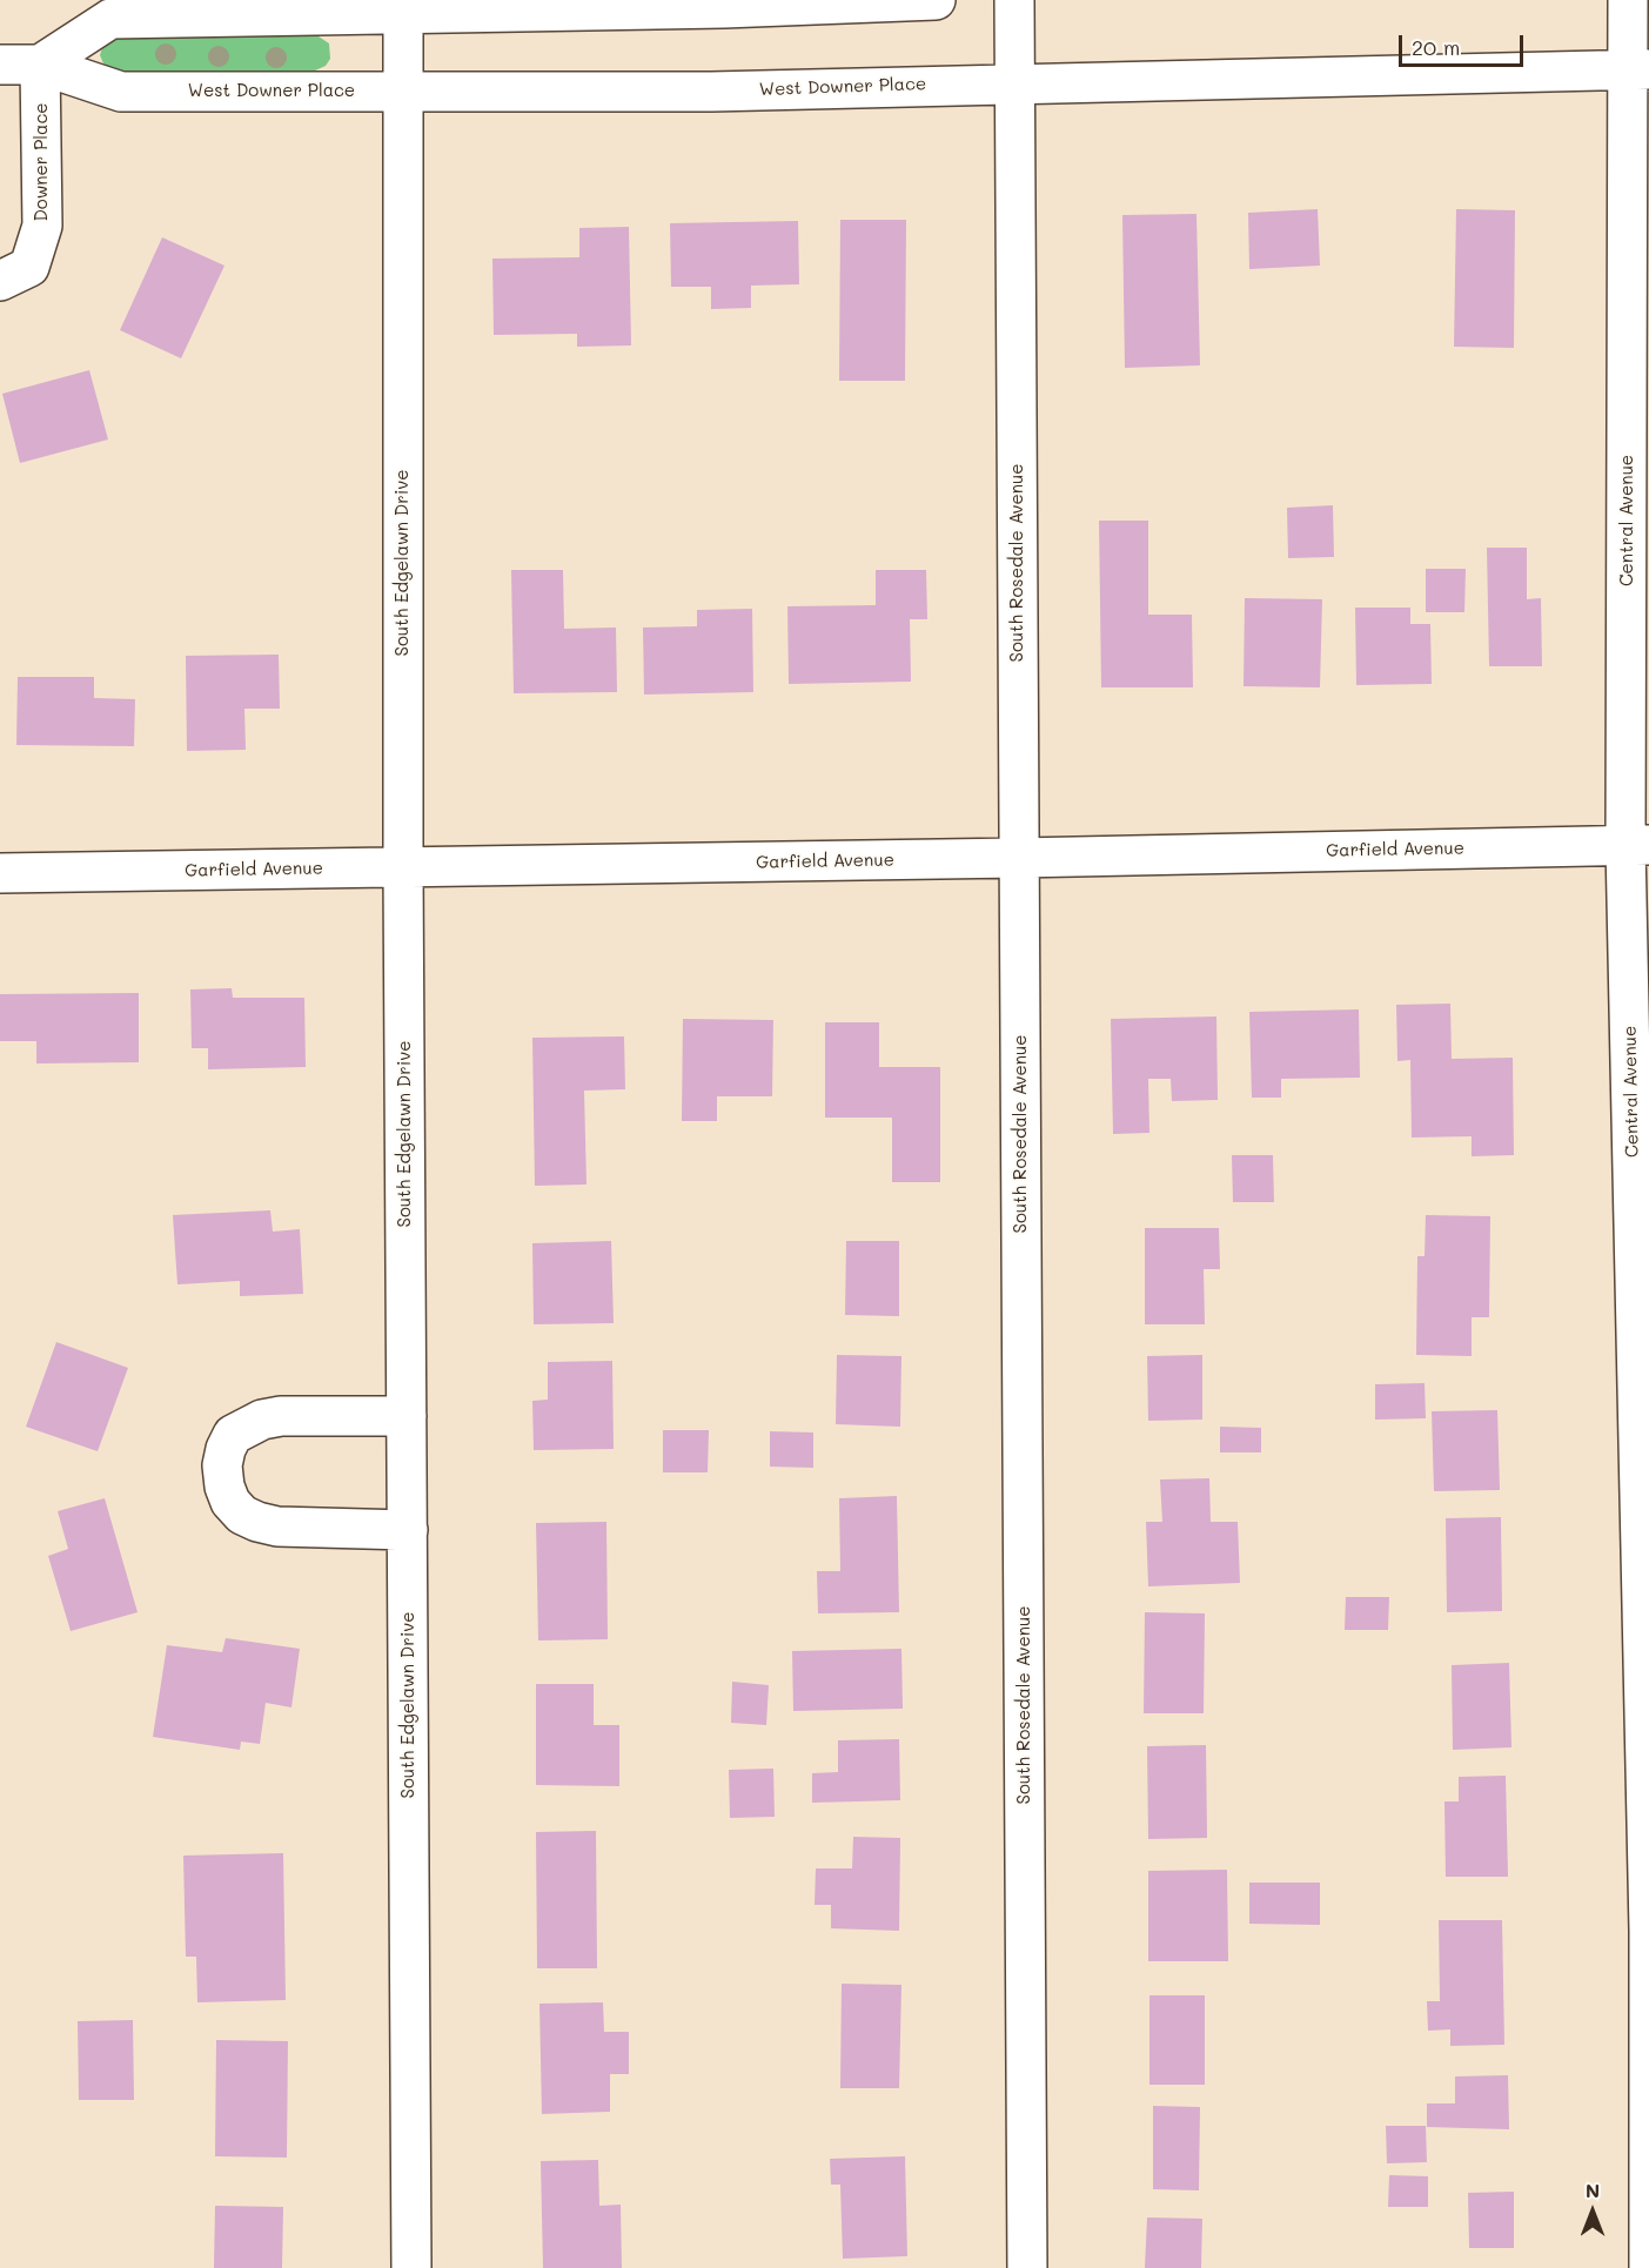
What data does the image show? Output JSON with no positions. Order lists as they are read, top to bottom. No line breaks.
{"streets":{"street":["West Downer Place","Downer Place","Central Avenue","South Edgelawn Drive","South Rosedale Avenue","Garfield Avenue"]},"crossings":[["West Downer Place","Downer Place"],["West Downer Place","Central Avenue"],["West Downer Place","South Edgelawn Drive"],["West Downer Place","South Rosedale Avenue"],["Central Avenue","Garfield Avenue"],["South Edgelawn Drive","Garfield Avenue"],["South Rosedale Avenue","Garfield Avenue"]],"scale_bar":"20 m","north":"top"}
